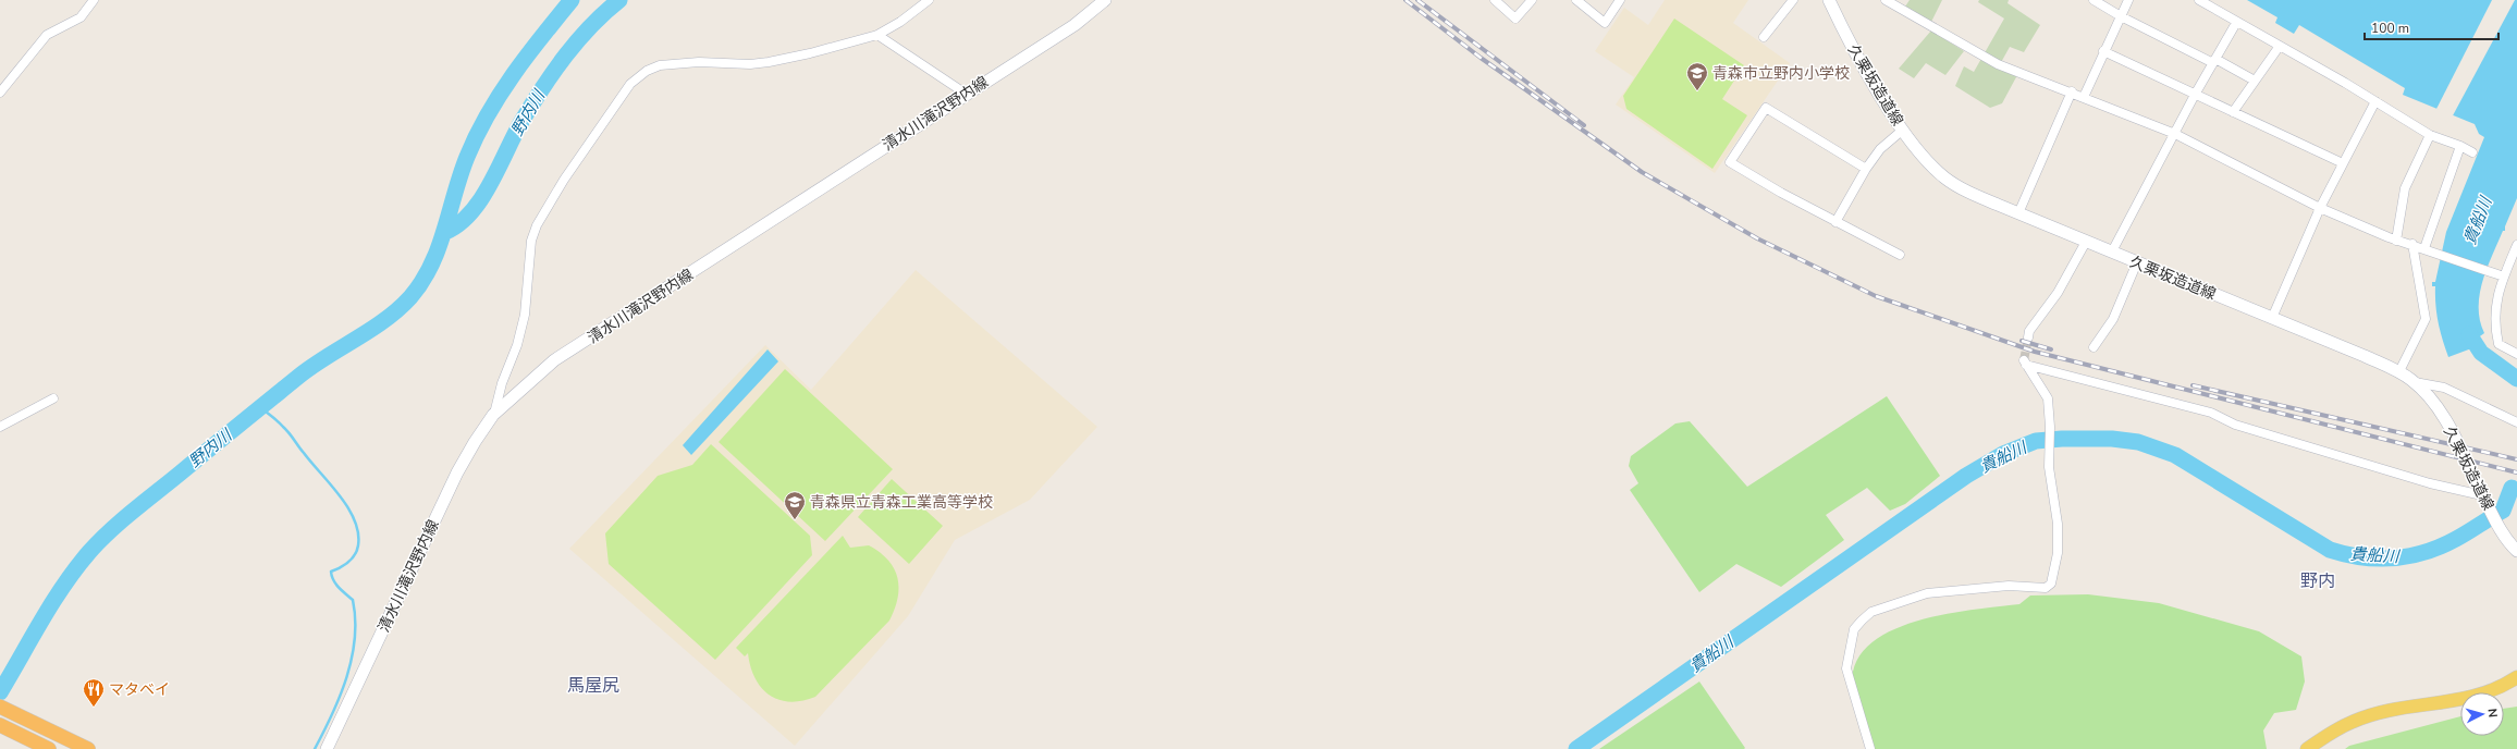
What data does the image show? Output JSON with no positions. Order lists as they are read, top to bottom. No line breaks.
{"streets":{"main road":["久栗坂造道線","清水川滝沢野内線"]},"districts":["野内","馬屋尻"],"water":["野内川","貴船川"],"places":{"school or university":["青森市立野内小学校","青森県立青森工業高等学校"],"restaurant":["マタベイ"]},"scale_bar":"100 m","north":"right"}
